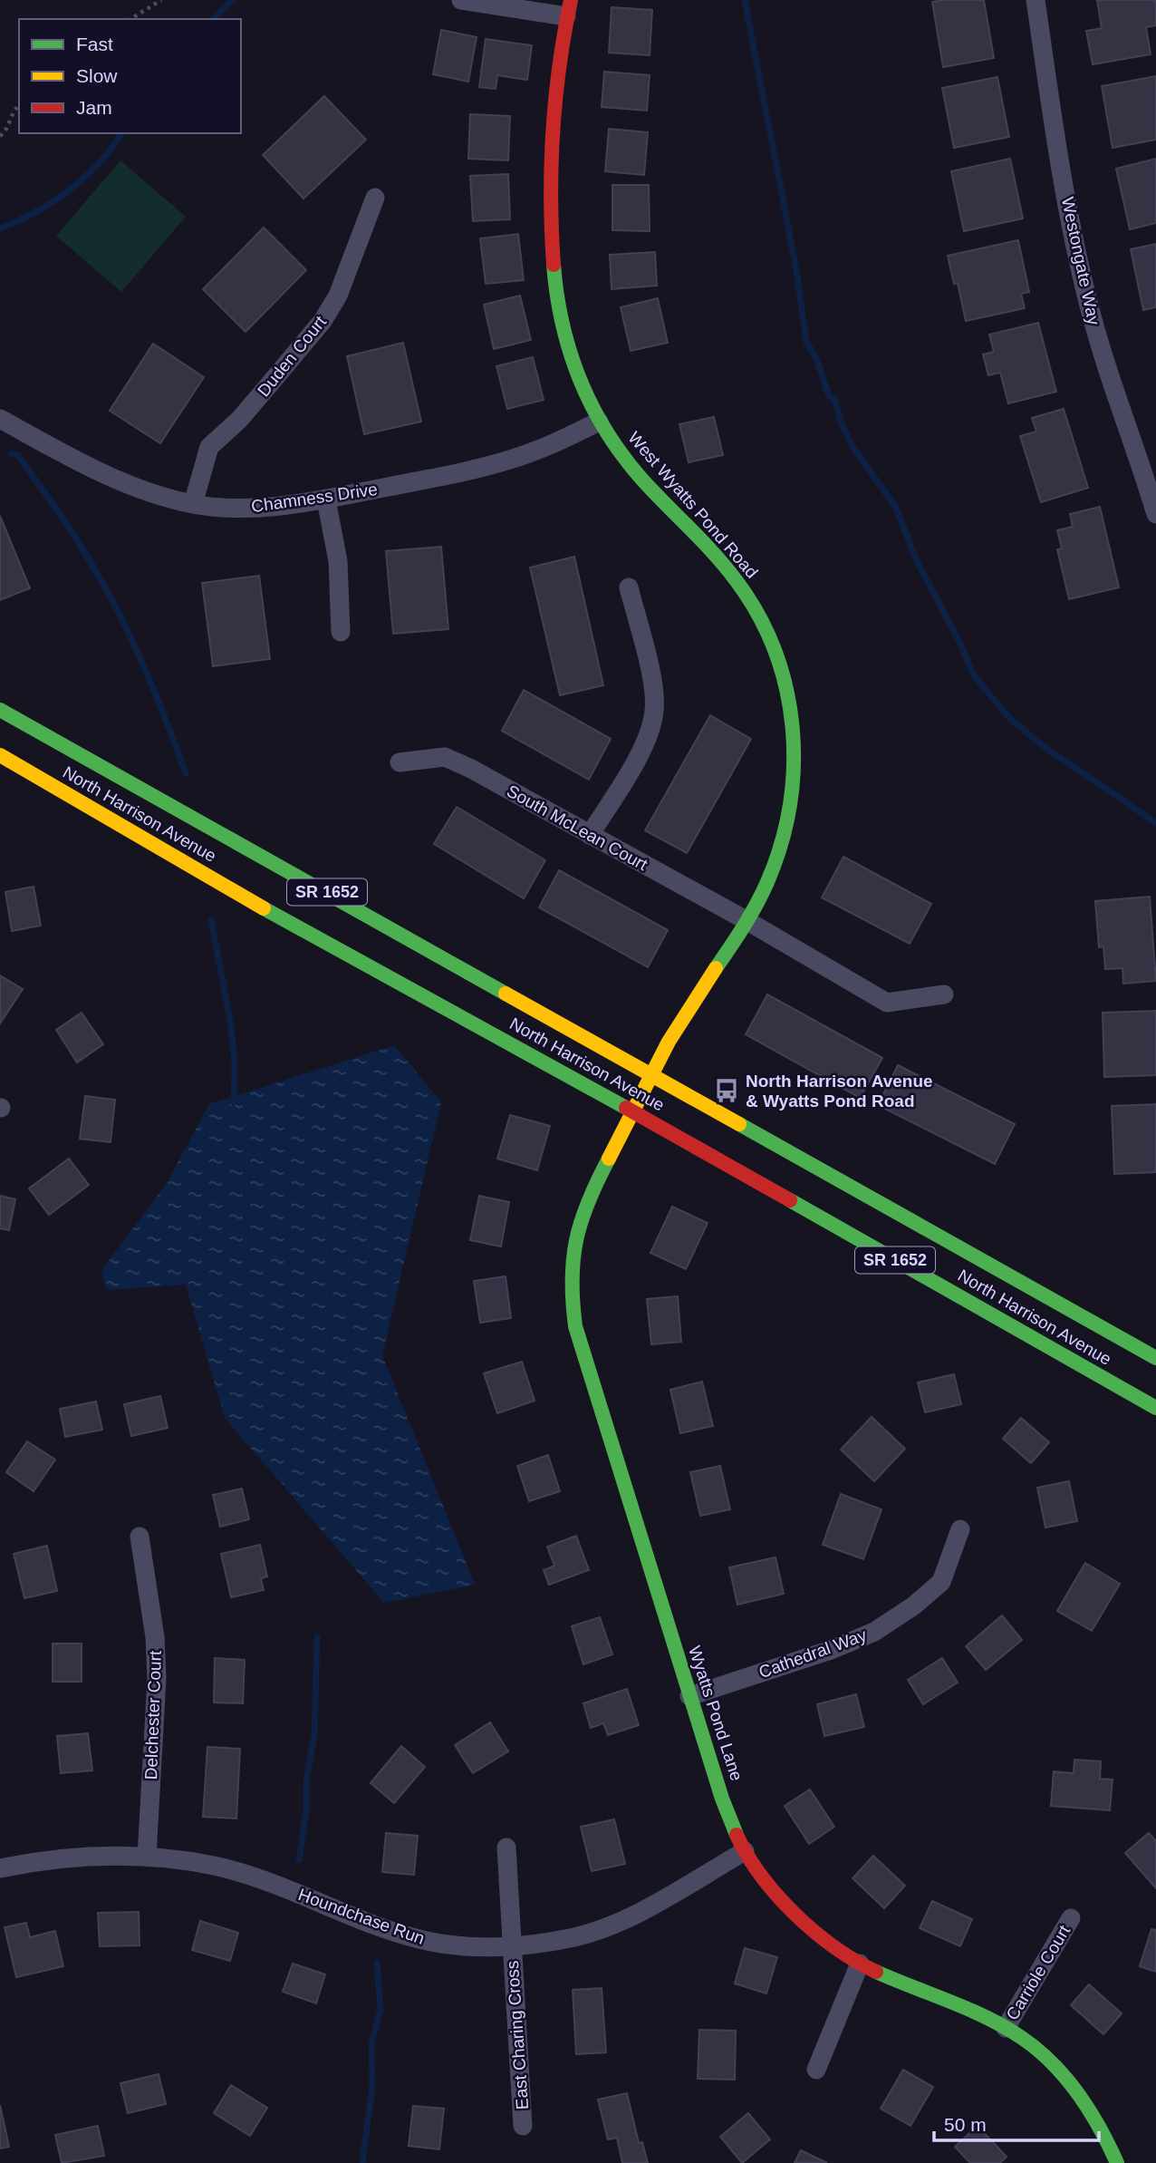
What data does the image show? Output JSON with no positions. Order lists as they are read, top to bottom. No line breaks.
{"streets":{"main road":["West Wyatts Pond Road","North Harrison Avenue","SR 1652","Wyatts Pond Lane"],"street":["Westongate Way","Duden Court","Chamness Drive","South McLean Court","Cathedral Way","Delchester Court","Houndchase Run","Carriole Court","East Charing Cross"]},"crossings":[["Duden Court","Chamness Drive"],["Chamness Drive","West Wyatts Pond Road"],["West Wyatts Pond Road","North Harrison Avenue"],["West Wyatts Pond Road","South McLean Court"],["West Wyatts Pond Road","Wyatts Pond Lane"],["North Harrison Avenue","Wyatts Pond Lane"],["Cathedral Way","Wyatts Pond Lane"],["Wyatts Pond Lane","Houndchase Run"],["Wyatts Pond Lane","Carriole Court"],["Delchester Court","Houndchase Run"],["Houndchase Run","East Charing Cross"]],"places":{"bus stop":["North Harrison Avenue & Wyatts Pond Road"]},"legend":["Fast","Slow","Jam"],"scale_bar":"50 m"}
